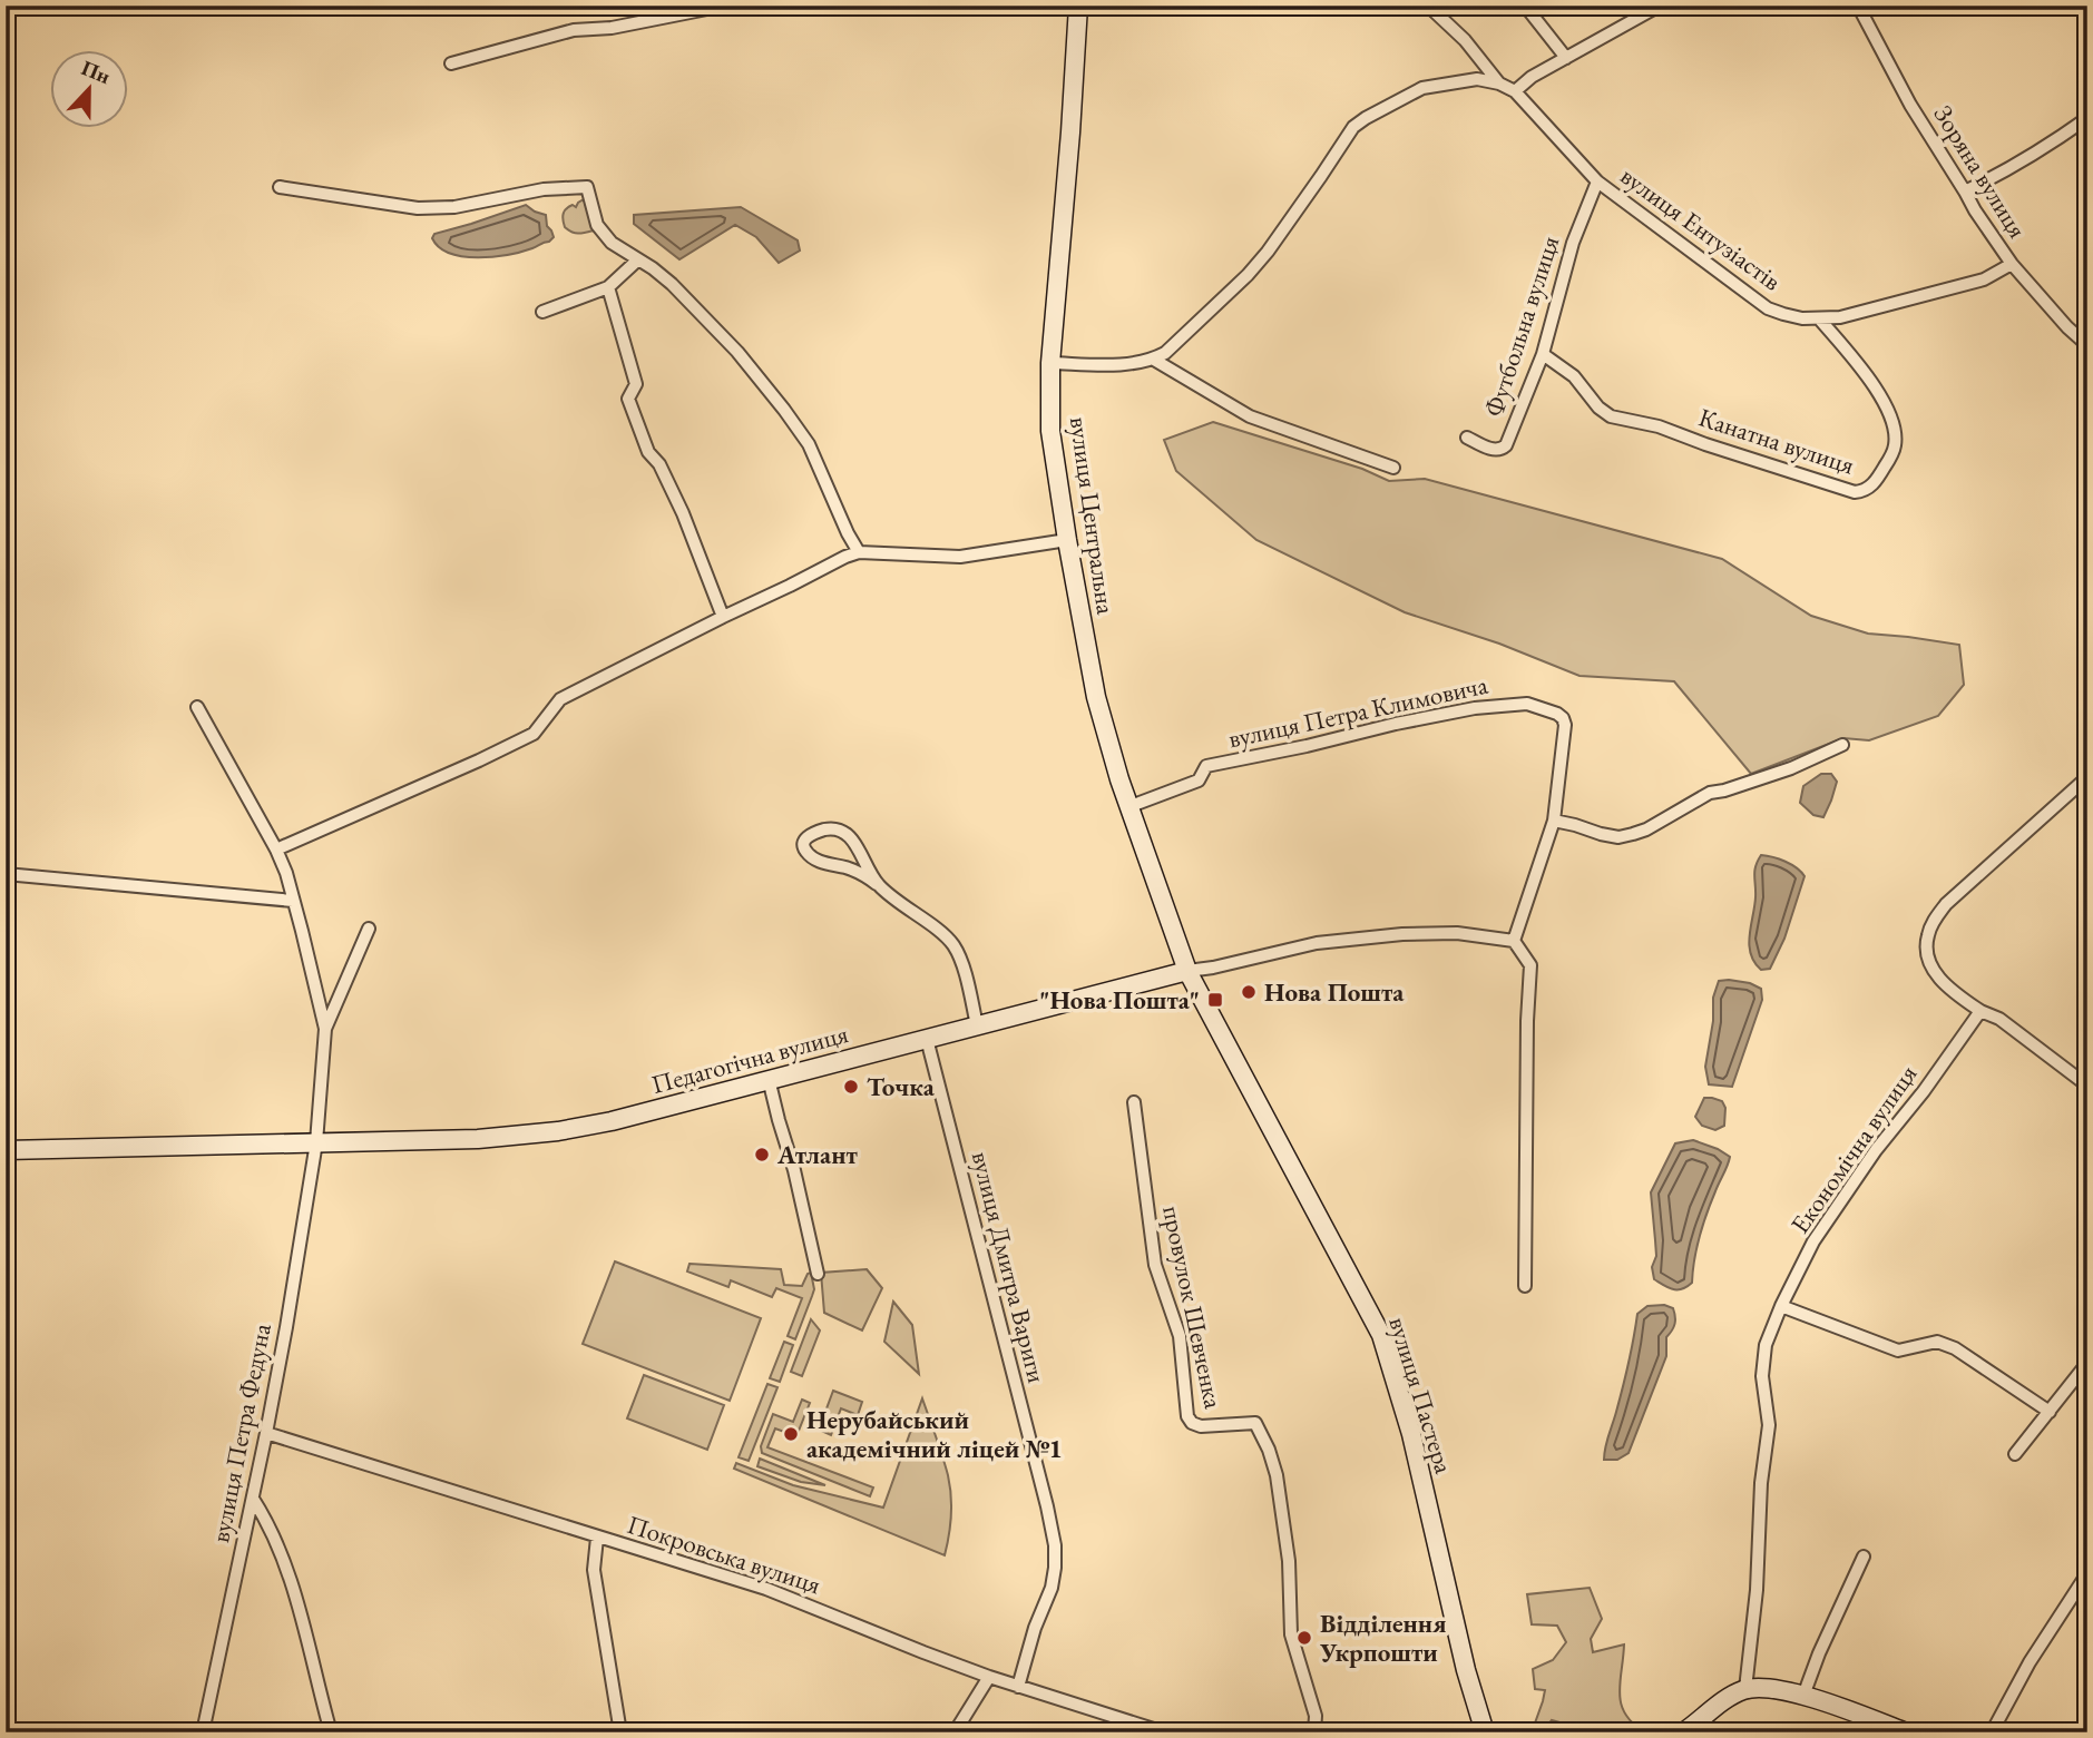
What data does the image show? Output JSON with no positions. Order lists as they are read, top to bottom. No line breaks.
{"streets":{"street":["Зоряна вулиця","вулиця Ентузіастів","Футбольна вулиця","Канатна вулиця","вулиця Центральна","вулиця Петра Климовича","Педагогічна вулиця","Економічна вулиця","вулиця Дмитра Вариги","провулок Шевченка","вулиця Пастера","вулиця Петра Федуна","Покровська вулиця"]},"crossings":[["Зоряна вулиця","вулиця Ентузіастів"],["вулиця Ентузіастів","Футбольна вулиця"],["вулиця Ентузіастів","Канатна вулиця"],["Футбольна вулиця","Канатна вулиця"],["вулиця Центральна","вулиця Петра Климовича"],["вулиця Центральна","Педагогічна вулиця"],["вулиця Центральна","вулиця Пастера"],["Педагогічна вулиця","вулиця Дмитра Вариги"],["Педагогічна вулиця","вулиця Пастера"],["Педагогічна вулиця","вулиця Петра Федуна"],["вулиця Дмитра Вариги","Покровська вулиця"],["вулиця Петра Федуна","Покровська вулиця"]],"places":{"other":["Нова Пошта","Точка","Атлант","Нерубайський академічний ліцей №1","Відділення Укрпошти"],"transit":["\"Нова Пошта\""]},"north":"top"}
